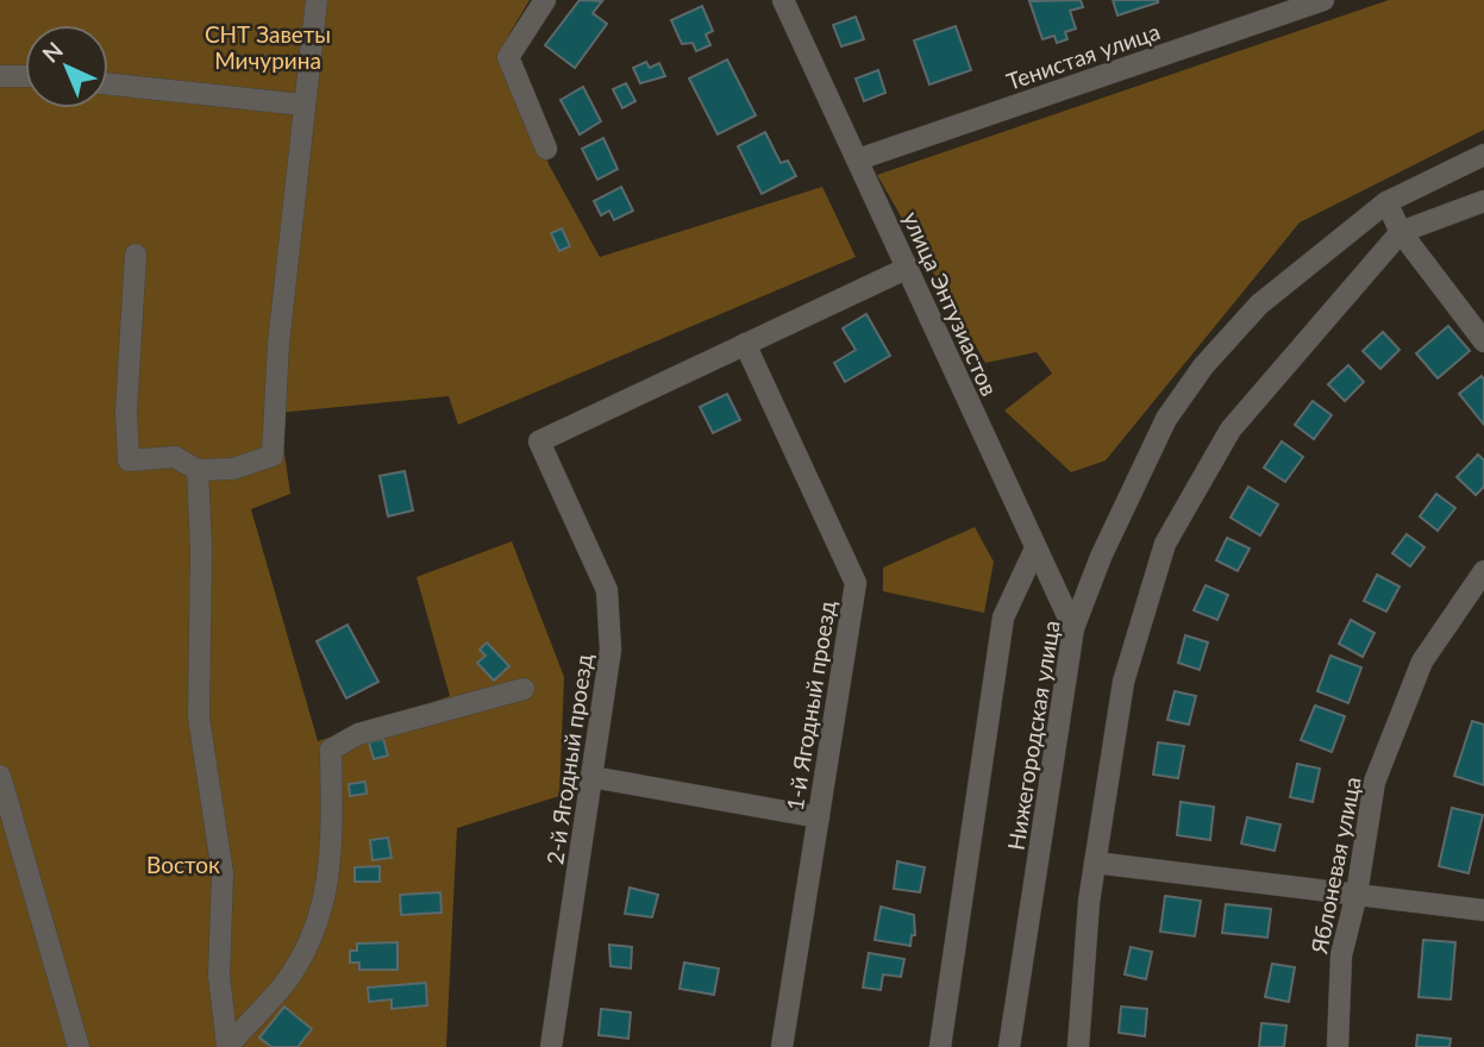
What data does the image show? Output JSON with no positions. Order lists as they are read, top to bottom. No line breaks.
{"streets":{"street":["Тенистая улица","улица Энтузиастов","1-й Ягодный проезд","Нижегородская улица","2-й Ягодный проезд","Яблоневая улица"]},"crossings":[["Тенистая улица","улица Энтузиастов"],["улица Энтузиастов","Нижегородская улица"],["1-й Ягодный проезд","2-й Ягодный проезд"]],"parks":["СНТ Заветы Мичурина","Восток"],"north":"top left"}
